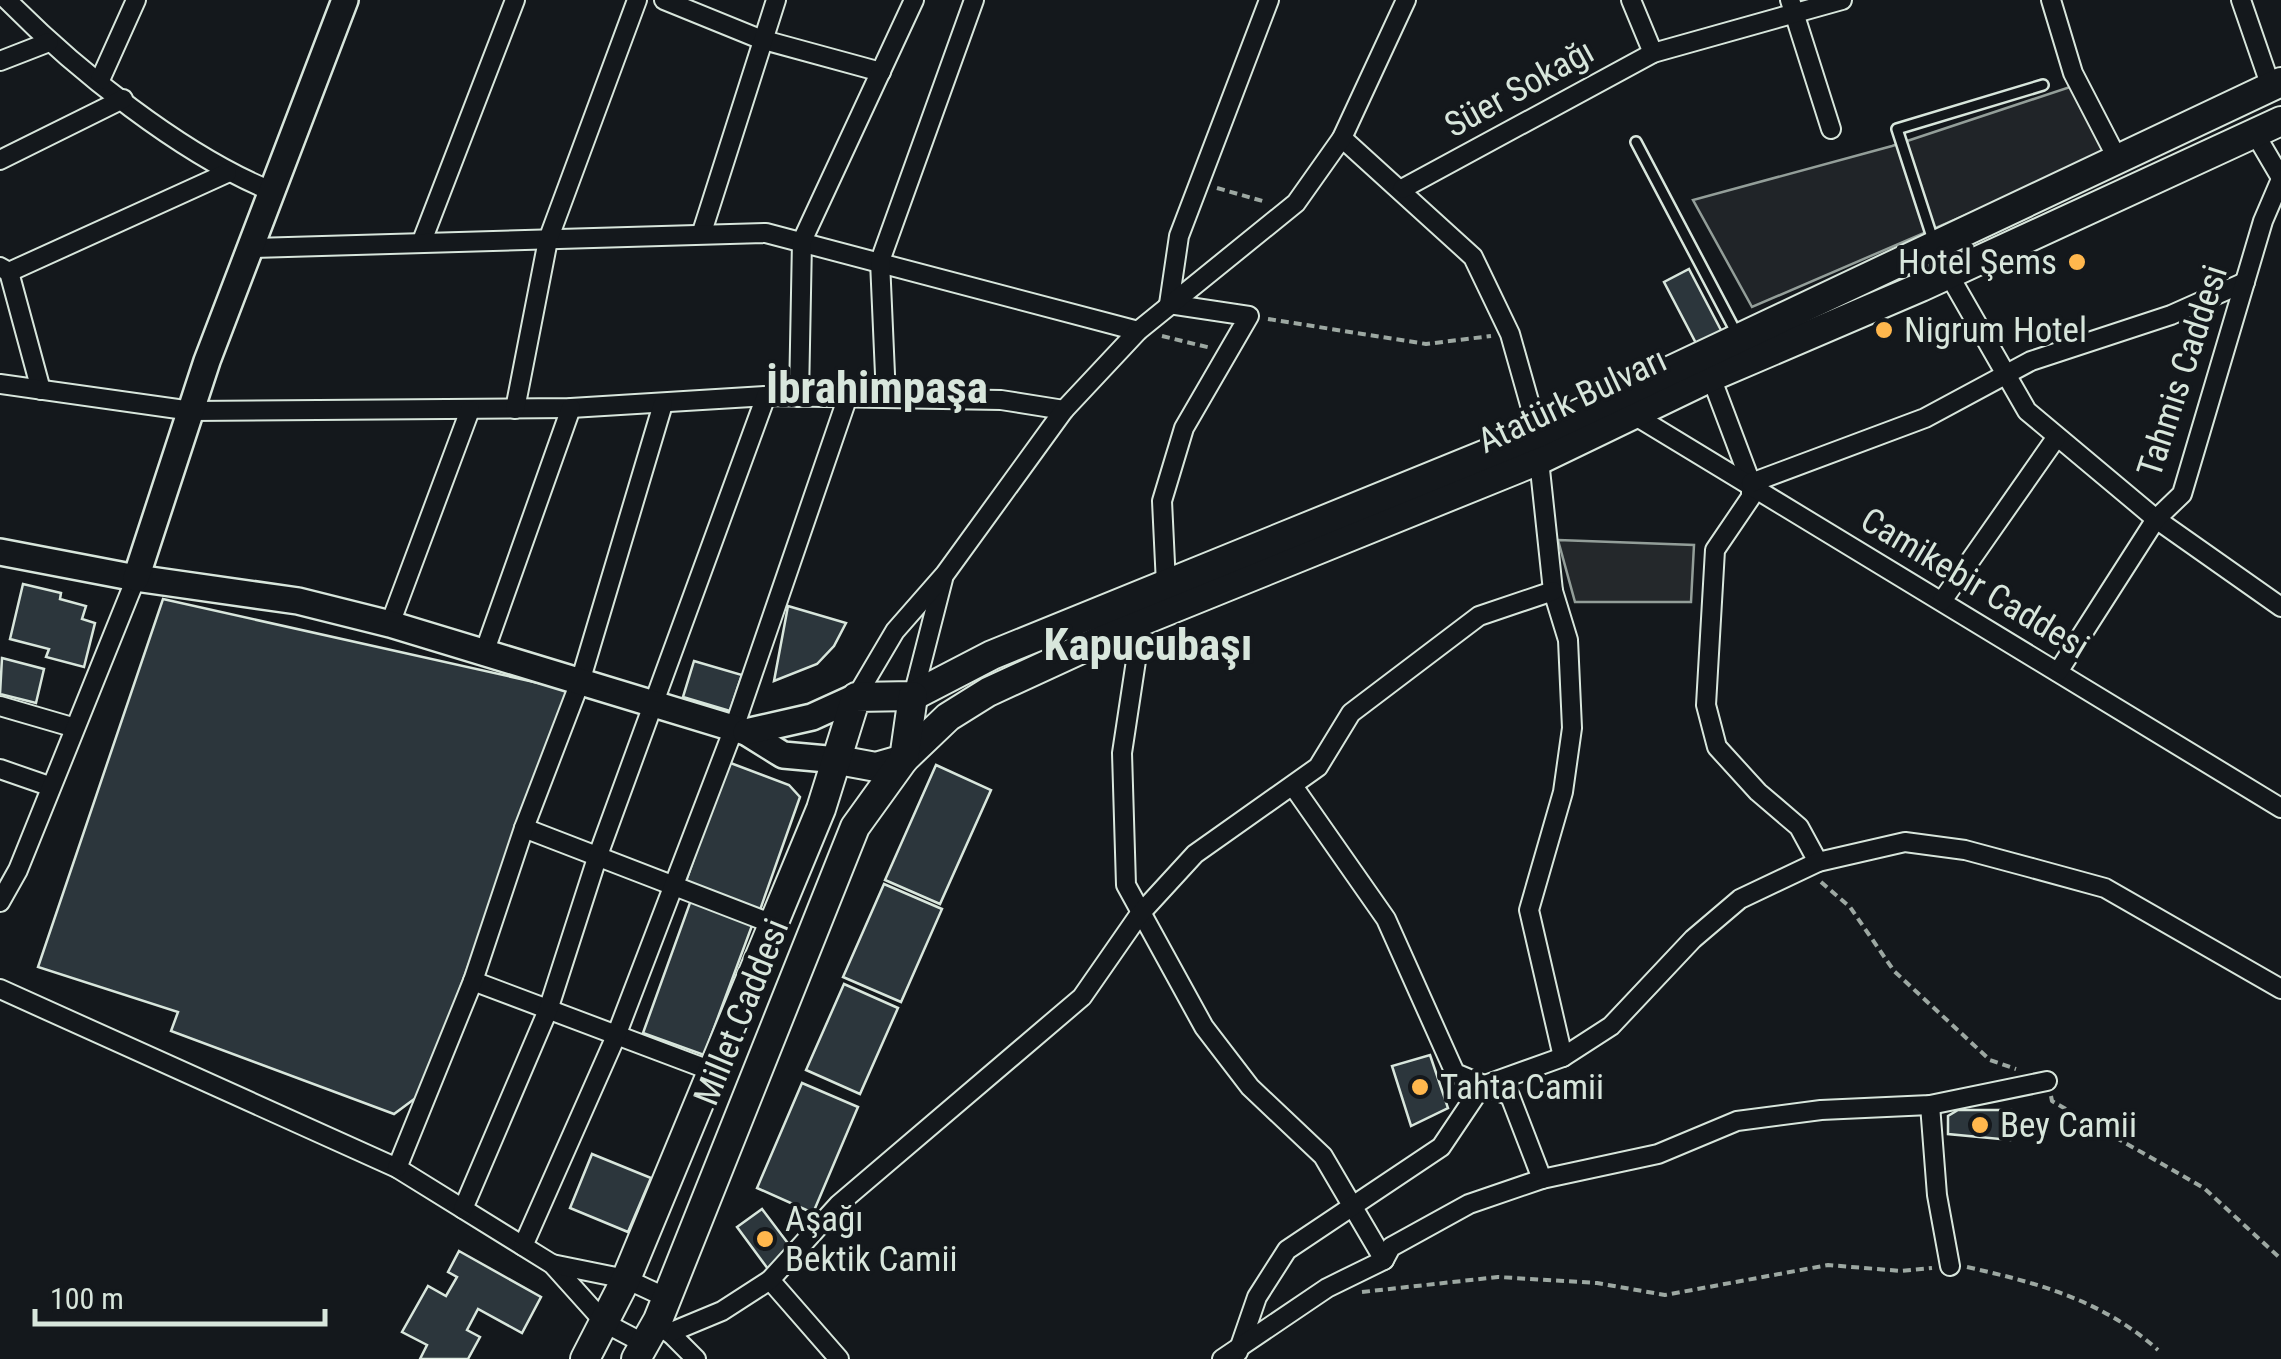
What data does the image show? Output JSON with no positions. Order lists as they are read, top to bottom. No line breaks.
{"streets":{"main road":["Atatürk Bulvarı","Millet Caddesi"],"street":["Süer Sokağı","Tahmis Caddesi","Camikebir Caddesi"]},"crossings":[["Tahmis Caddesi","Atatürk Bulvarı"],["Tahmis Caddesi","Camikebir Caddesi"],["Atatürk Bulvarı","Camikebir Caddesi"],["Atatürk Bulvarı","Millet Caddesi"]],"districts":["İbrahimpaşa","Kapucubaşı"],"places":["Hotel Şems","Nigrum Hotel","Tahta Camii","Bey Camii","Aşağı Bektik Camii"],"scale_bar":"100 m"}
